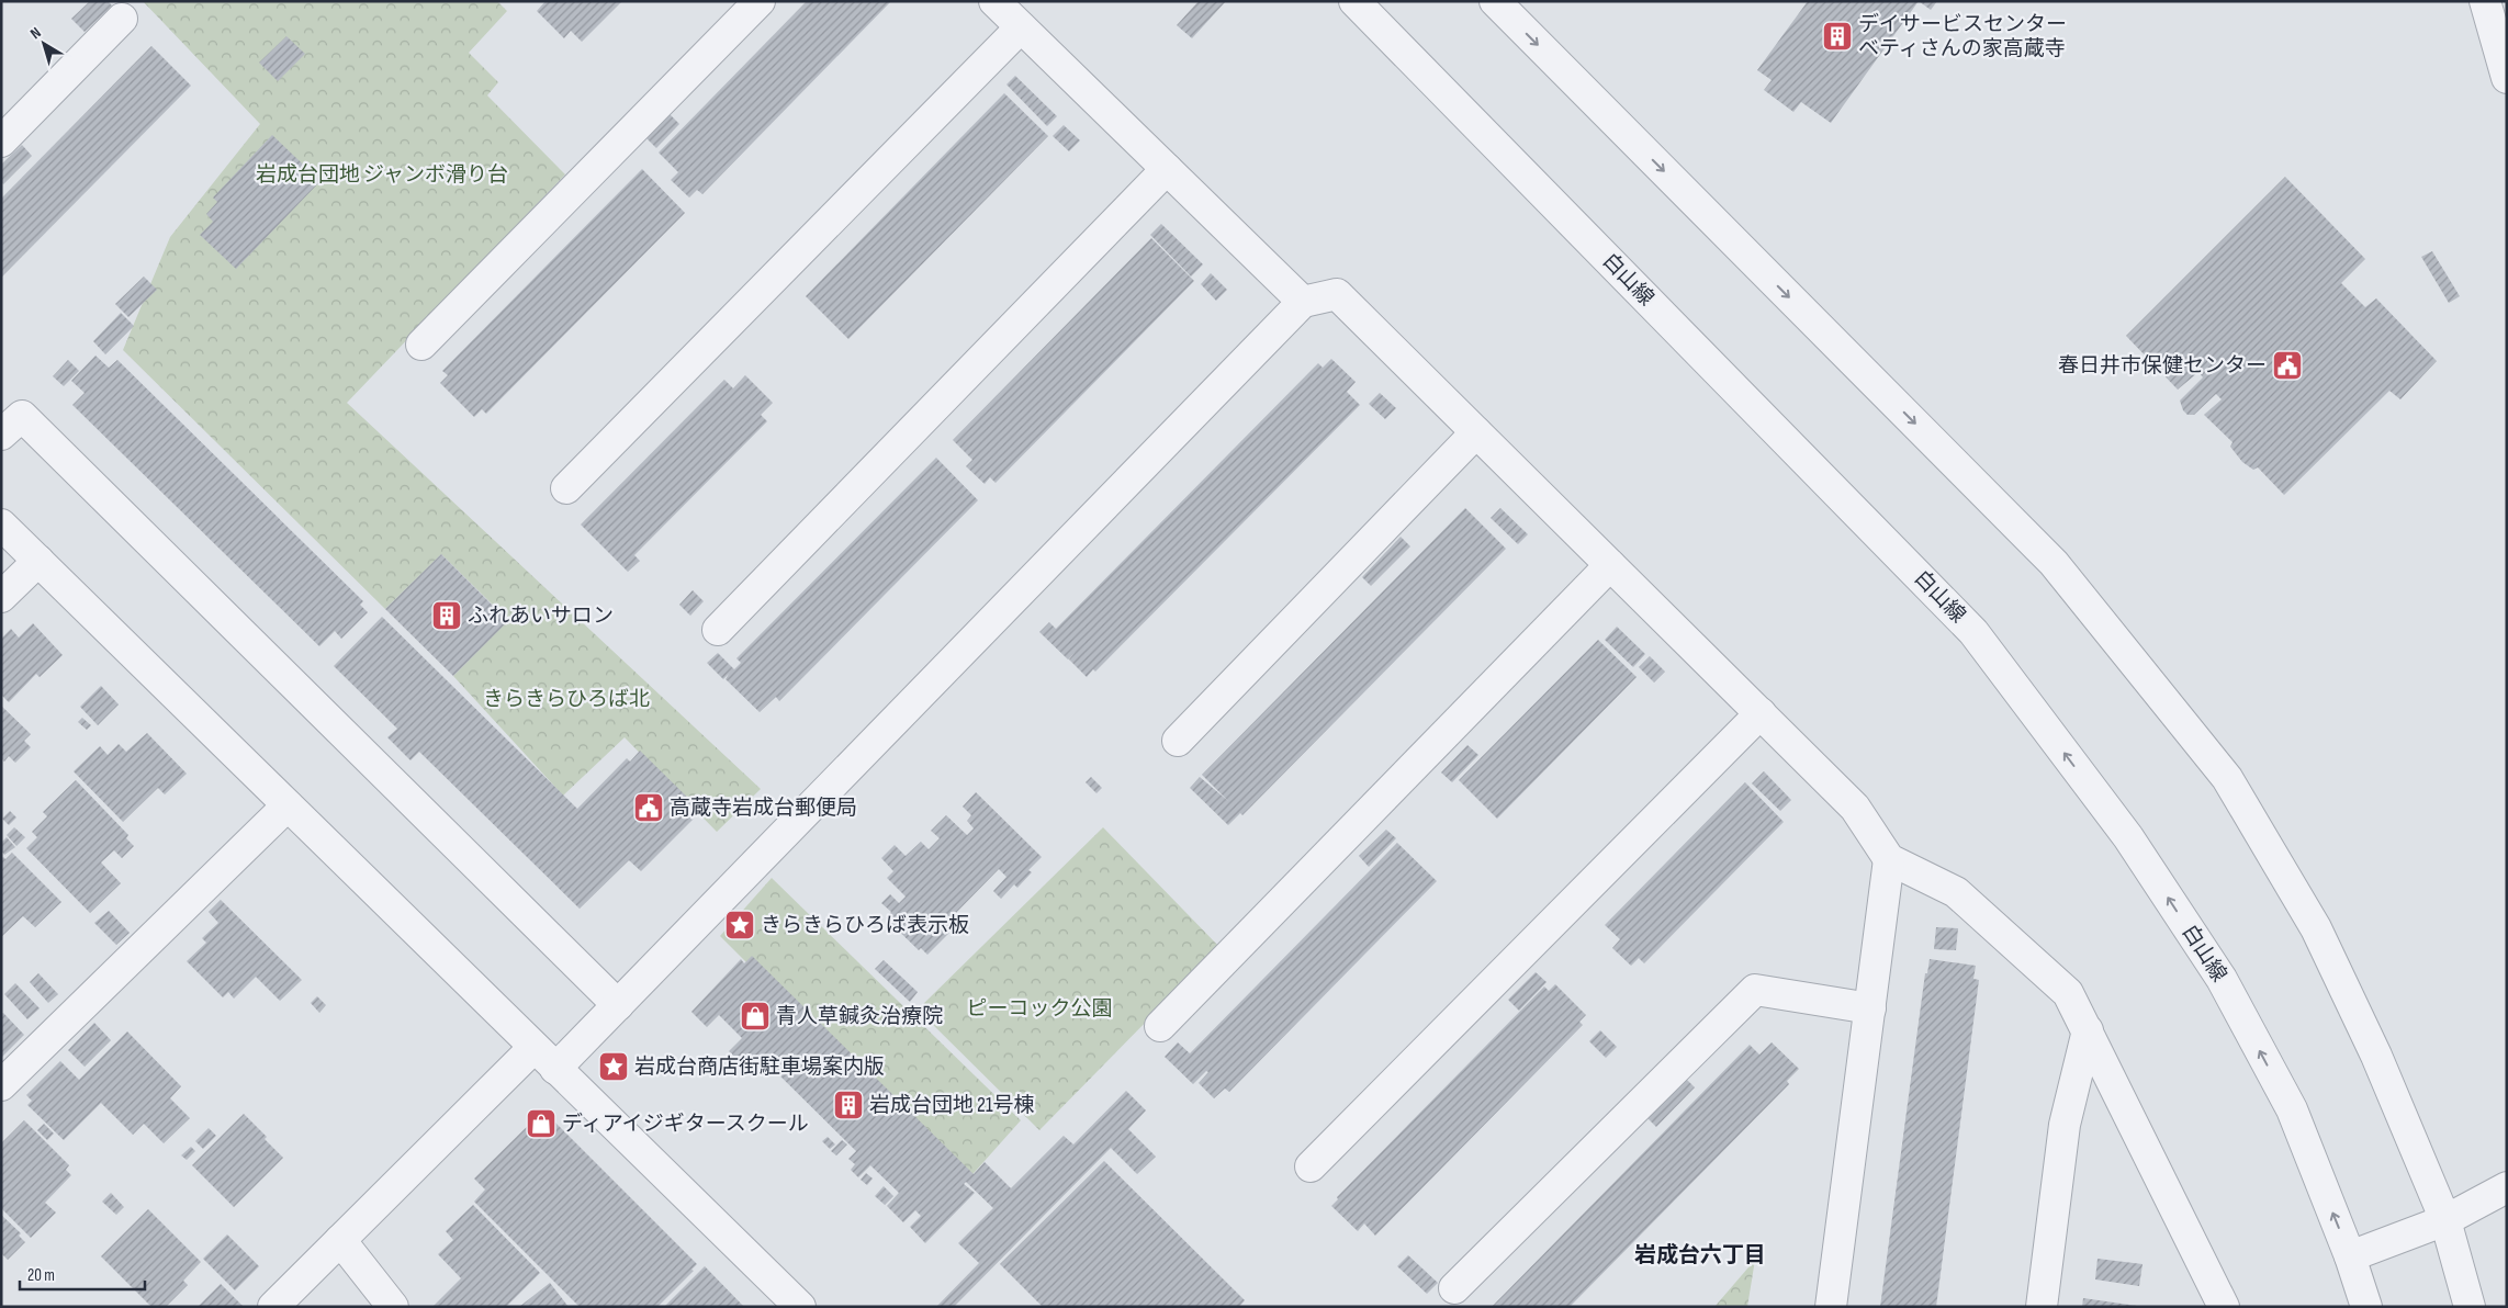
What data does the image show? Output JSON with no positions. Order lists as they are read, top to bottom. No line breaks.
{"streets":{"street":["白山線"]},"districts":["岩成台六丁目"],"parks":["岩成台団地 ジャンボ滑り台","きらきらひろば北","ピーコック公園"],"places":{"building":["デイサービスセンター ベティさんの家高蔵寺","ふれあいサロン","岩成台団地 21号棟"],"public building":["春日井市保健センター","高蔵寺岩成台郵便局"],"place":["きらきらひろば表示板","岩成台商店街駐車場案内版"],"shop":["青人草鍼灸治療院","ディアイジギタースクール"]},"scale_bar":"20 m","north":"top left"}
